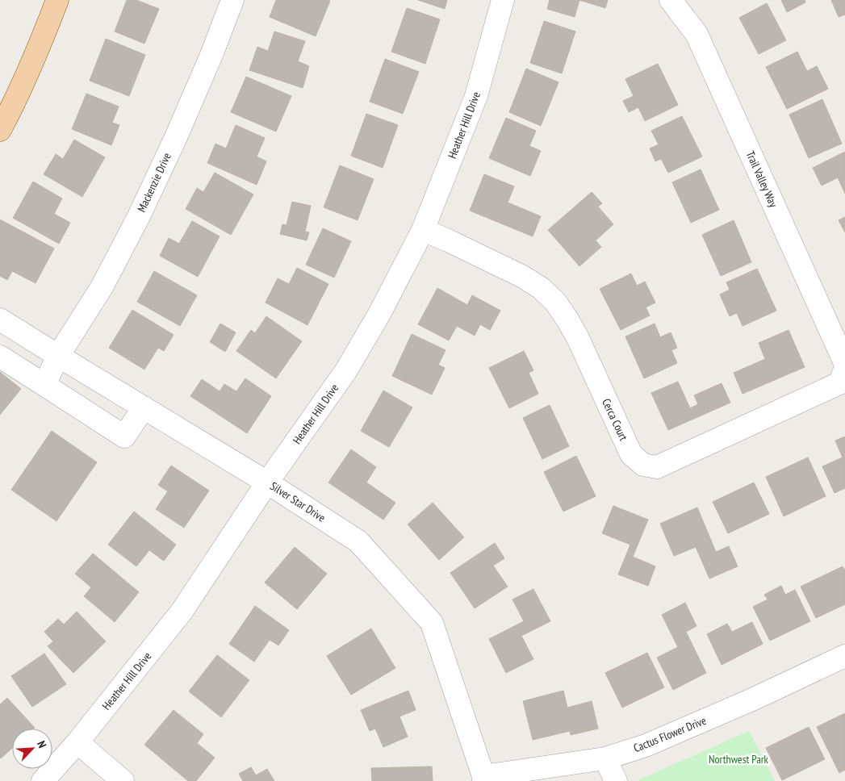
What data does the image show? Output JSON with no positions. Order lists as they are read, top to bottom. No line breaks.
{"streets":{"street":["Heather Hill Drive","Trail Valley Way","Mackenzie Drive","Cerca Court","Silver Star Drive","Cactus Flower Drive"]},"crossings":[["Heather Hill Drive","Cerca Court"],["Heather Hill Drive","Silver Star Drive"],["Mackenzie Drive","Silver Star Drive"],["Silver Star Drive","Cactus Flower Drive"]],"parks":["Northwest Park"],"north":"top right"}
